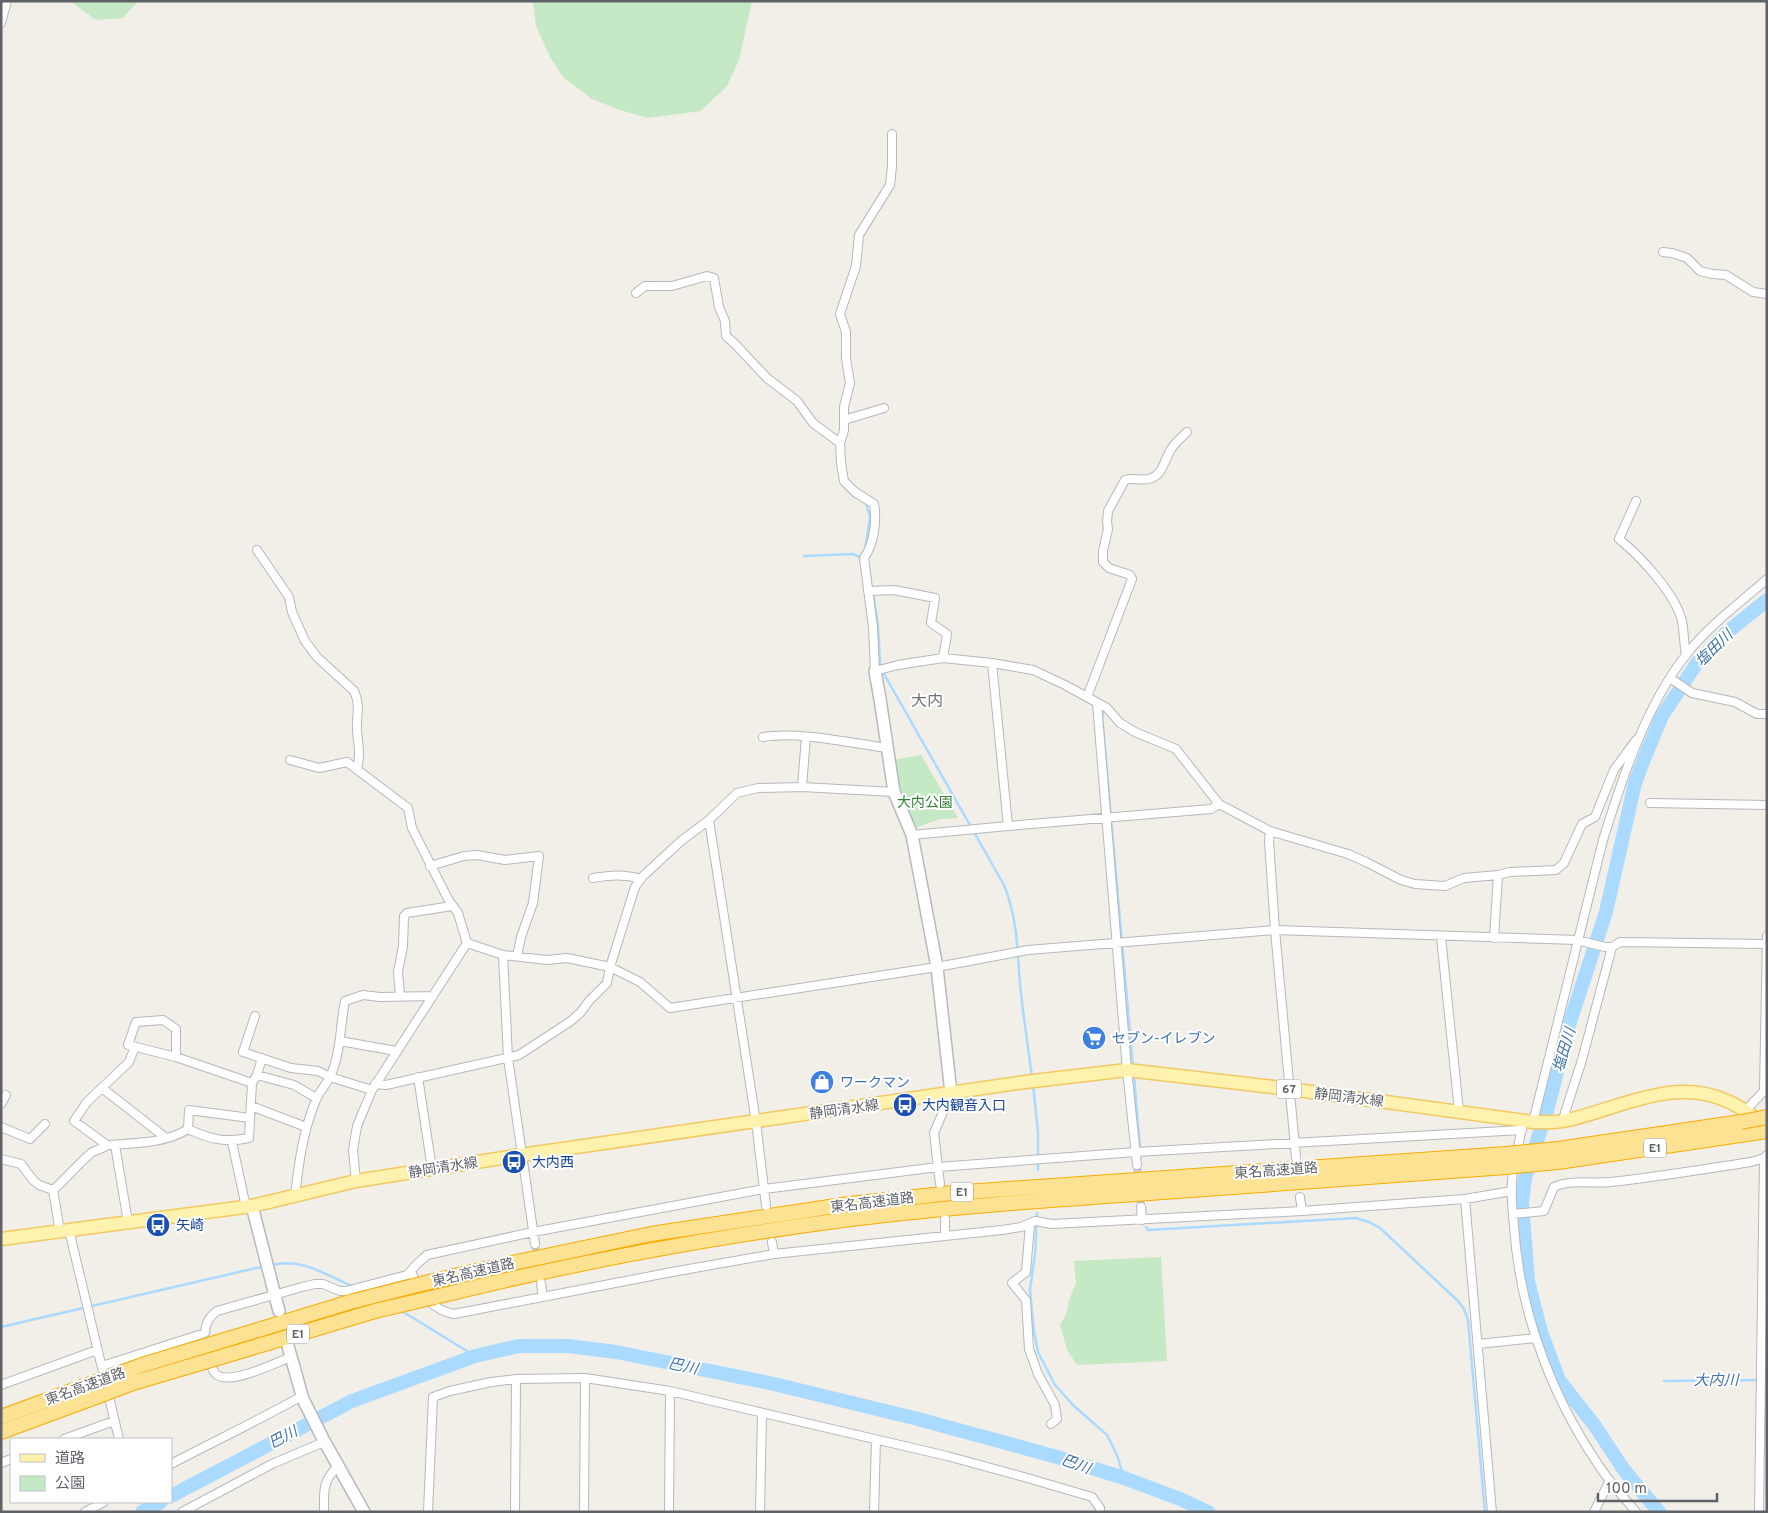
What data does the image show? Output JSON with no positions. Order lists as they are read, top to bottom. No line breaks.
{"streets":{"highway":["E1","東名高速道路"],"main road":["67","静岡清水線"]},"crossings":[["静岡清水線","東名高速道路"]],"districts":["大内"],"water":["塩田川","巴川","大内川"],"parks":["大内公園"],"places":{"supermarket":["セブン-イレブン"],"shop":["ワークマン"],"bus stop":["大内観音入口","大内西","矢崎"]},"legend":["道路","公園"],"scale_bar":"100 m"}
